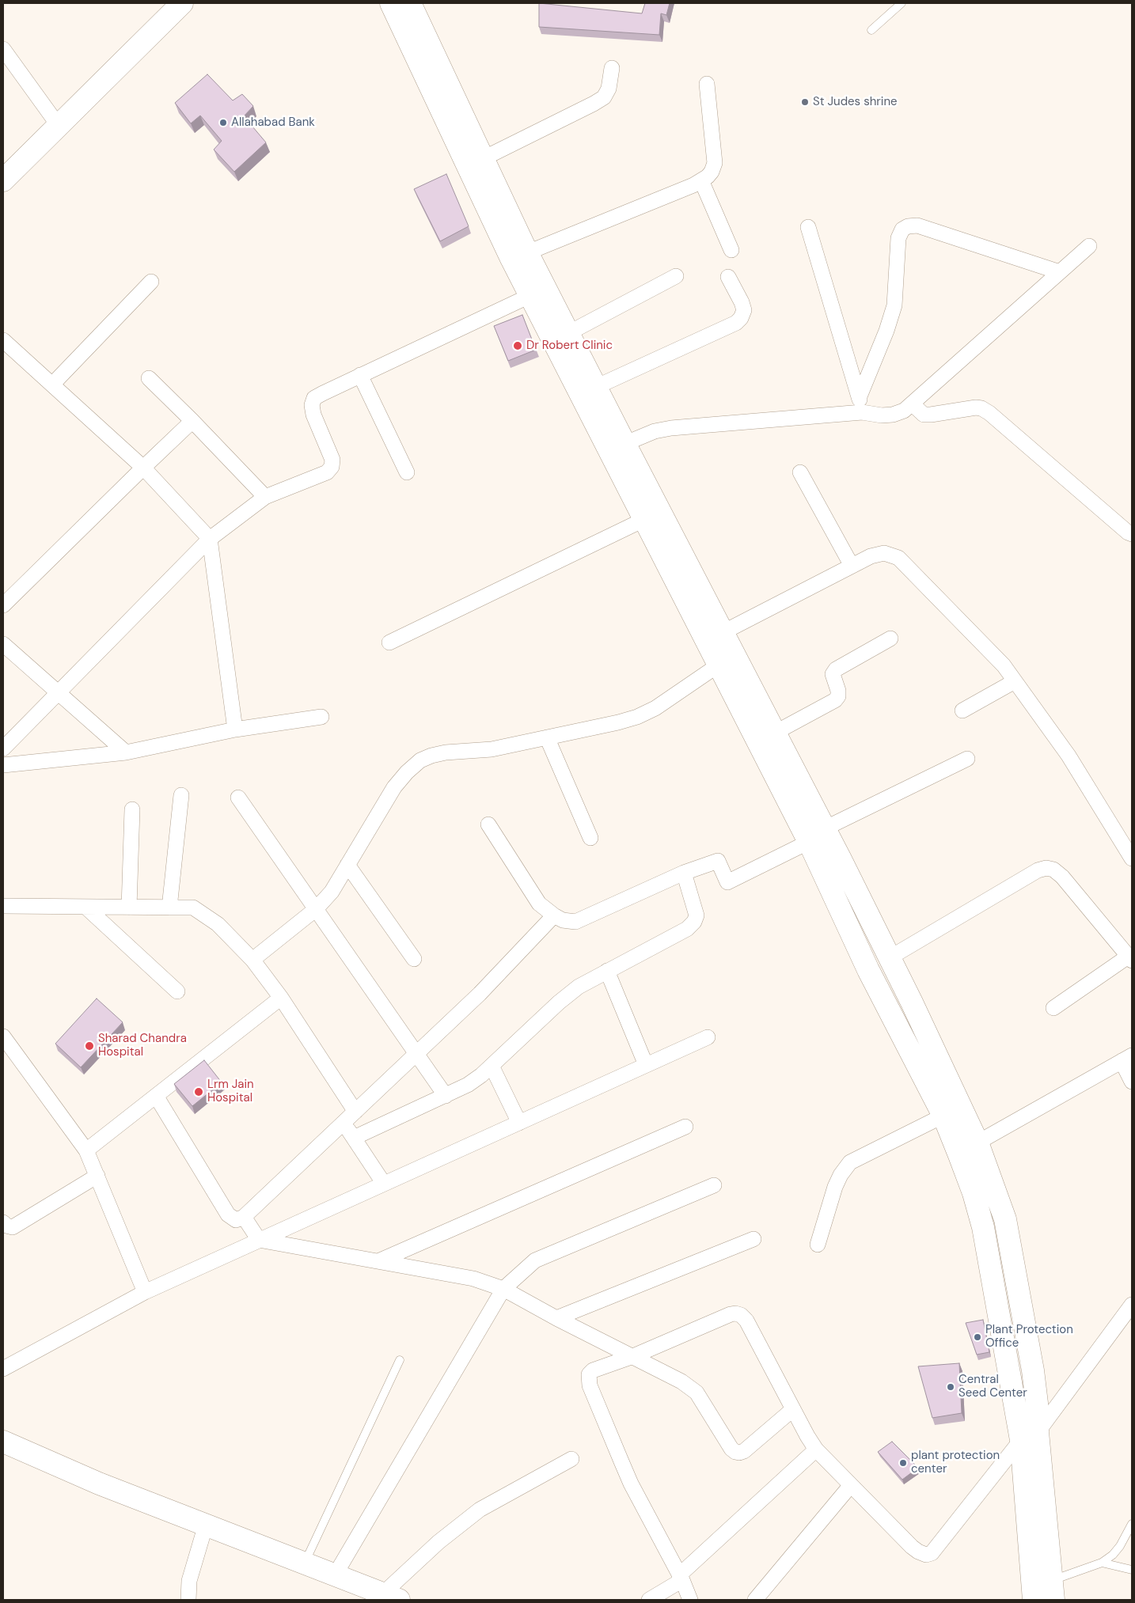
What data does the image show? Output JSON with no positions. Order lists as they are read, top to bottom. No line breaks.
{"places":["St Judes shrine","Allahabad Bank","Dr Robert Clinic","Sharad Chandra Hospital","Lrm Jain Hospital","Plant Protection Office","Central Seed Center","plant protection center"]}
